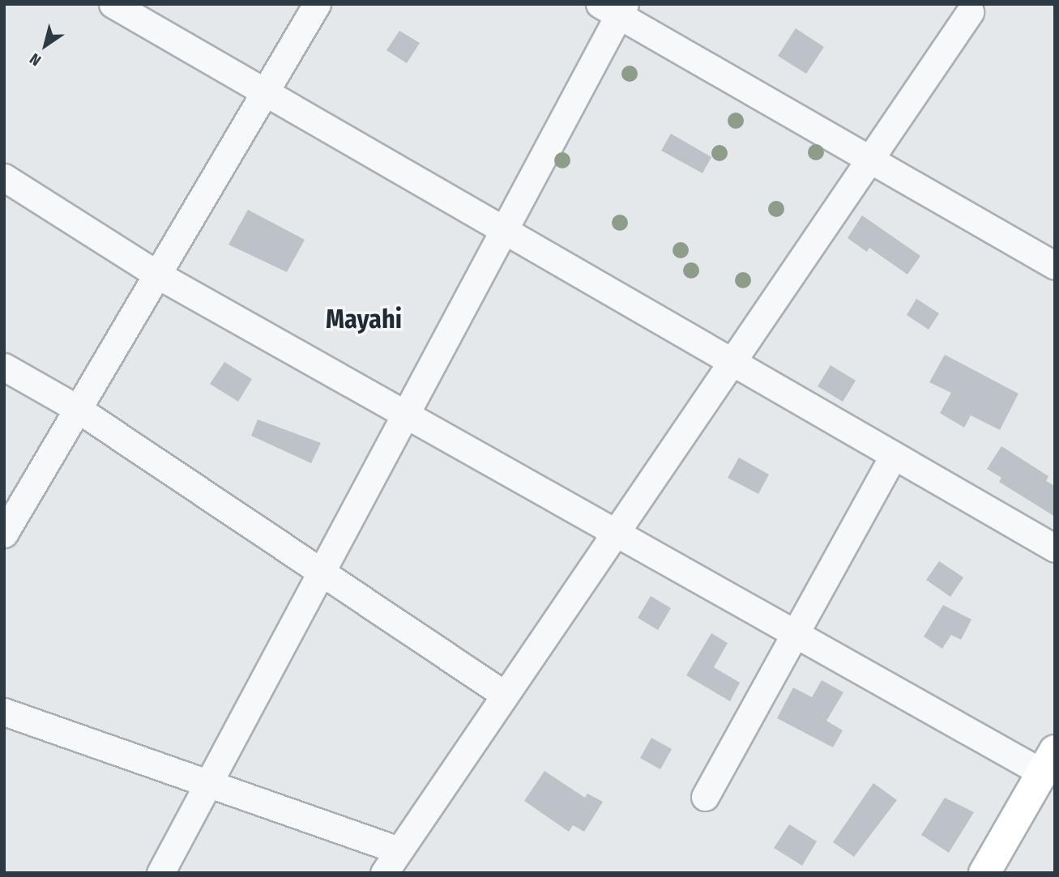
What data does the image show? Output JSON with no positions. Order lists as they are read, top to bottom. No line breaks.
{"districts":["Mayahi"],"north":"bottom left"}
